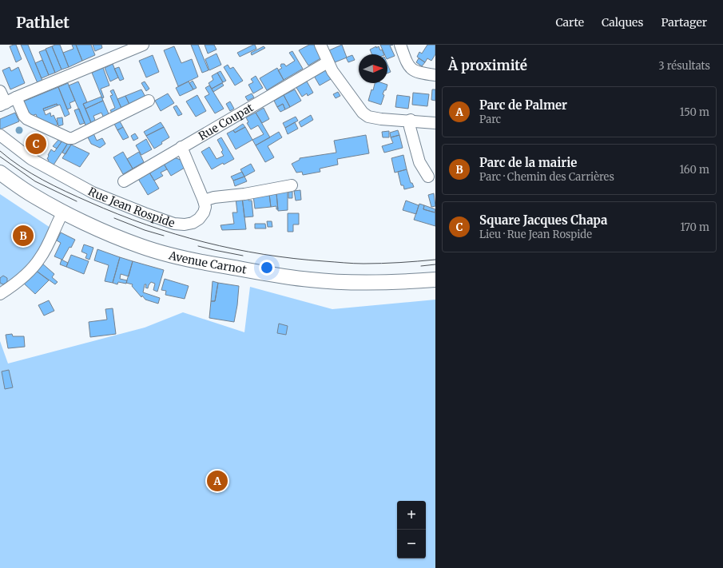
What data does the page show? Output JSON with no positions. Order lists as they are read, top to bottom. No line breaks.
{"streets":{"main road":["Avenue Carnot"],"street":["Rue Coupat","Rue Jean Rospide"]},"north":"right","page":{"header":"Pathlet","nav":["Carte","Calques","Partager"],"heading":["À proximité","3 résultats"],"list":[{"mark":"A","name":"Parc de Palmer","note":"Parc","value":"150 m"},{"mark":"B","name":"Parc de la mairie","note":"Parc · Chemin des Carrières","value":"160 m"},{"mark":"C","name":"Square Jacques Chapa","note":"Lieu · Rue Jean Rospide","value":"170 m"}],"pins":["C","B","A"],"map_buttons":["+","−"]}}
